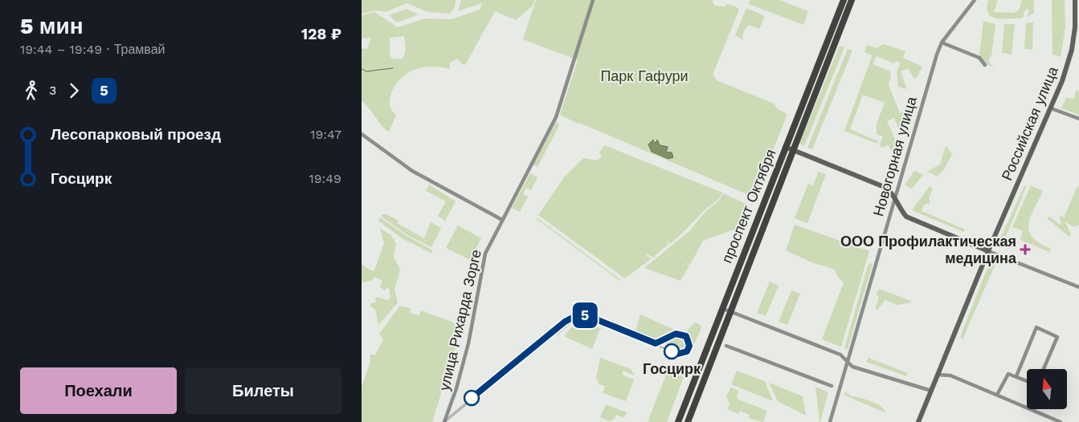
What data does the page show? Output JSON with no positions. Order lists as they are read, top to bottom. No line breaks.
{"streets":{"main road":["Российская улица","проспект Октября"],"street":["Новогорная улица","улица Рихарда Зорге"]},"parks":["Парк Гафури"],"places":{"health":["ООО Профилактическая медицина"],"other":["Госцирк"]},"lines":["tram line 5"],"north":"top","page":{"heading":["5 мин","19:44 – 19:49 · Трамвай","128 ₽"],"on_map":"5","legs":["3","5"],"list":[{"name":"Лесопарковый проезд","value":"19:47"},{"name":"Госцирк","value":"19:49"}],"buttons":["Поехали","Билеты"]}}
